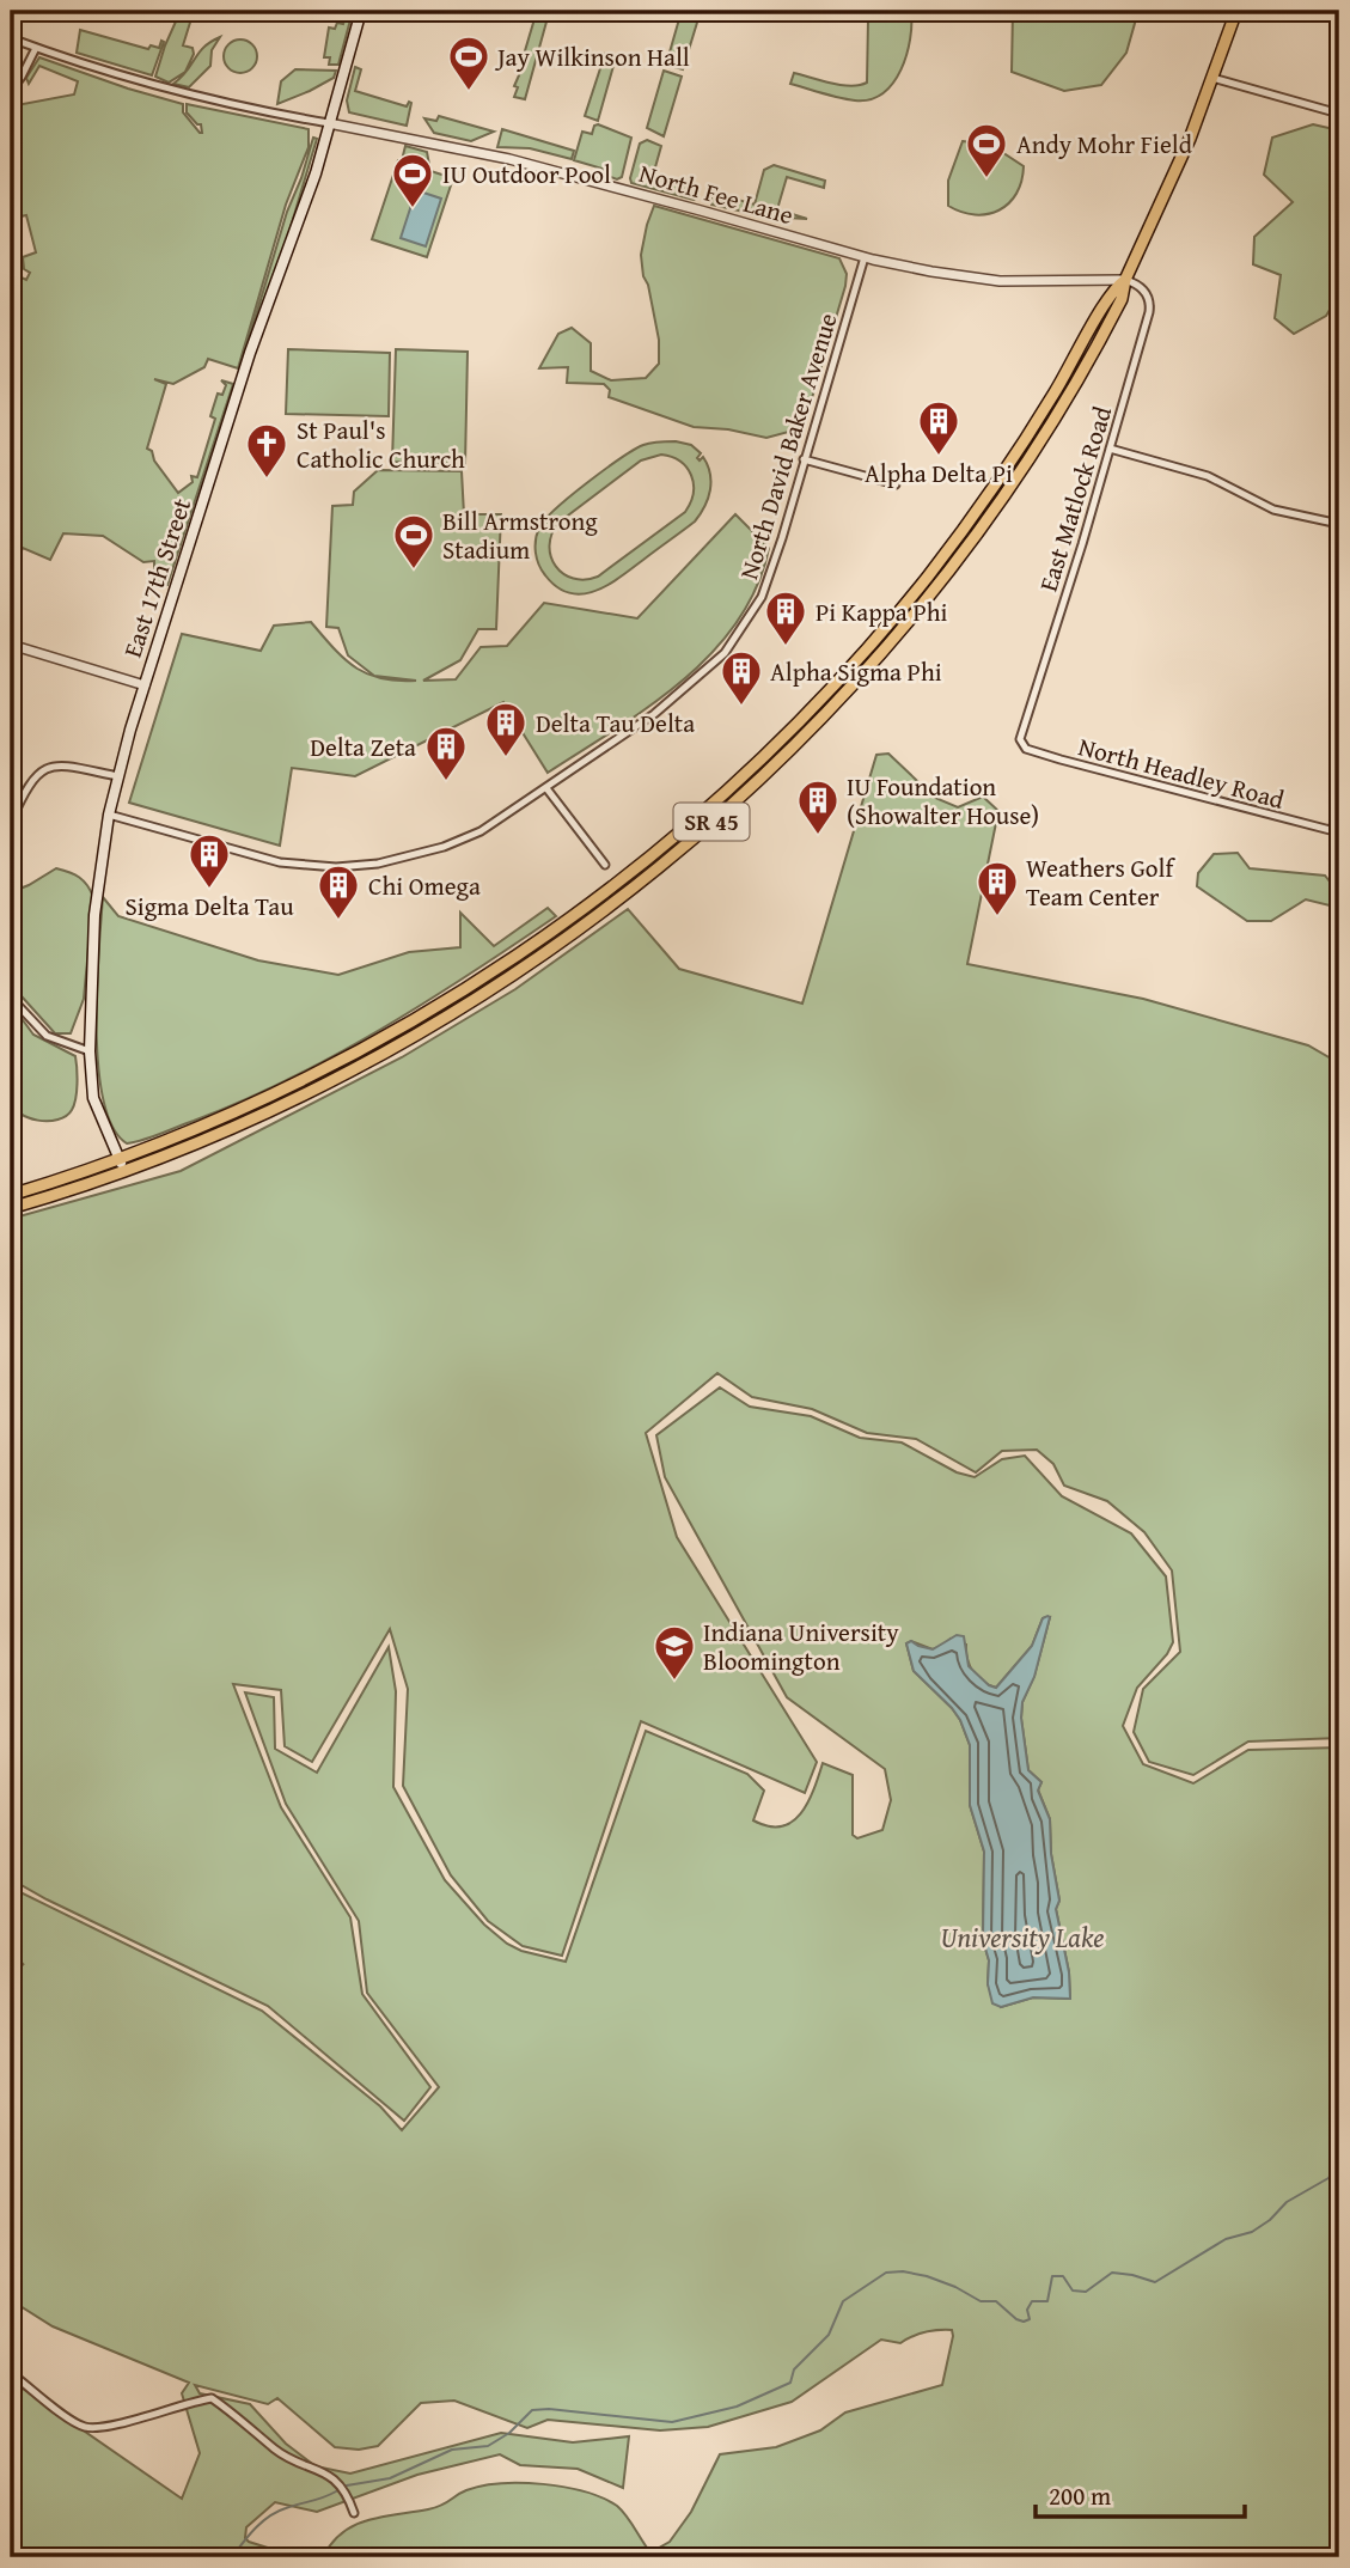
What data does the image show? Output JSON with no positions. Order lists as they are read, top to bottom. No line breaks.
{"streets":{"highway":["SR 45"],"main road":["East 17th Street"],"street":["North Fee Lane","North David Baker Avenue","East Matlock Road","North Headley Road"]},"crossings":[["North Fee Lane","North David Baker Avenue"],["North Fee Lane","East Matlock Road"],["North Fee Lane","East 17th Street"],["North Fee Lane","SR 45"],["North David Baker Avenue","East 17th Street"],["East Matlock Road","North Headley Road"],["East Matlock Road","SR 45"],["East 17th Street","SR 45"]],"water":["University Lake"],"places":{"sports":["Jay Wilkinson Hall","Andy Mohr Field","IU Outdoor Pool","Bill Armstrong Stadium"],"building":["Alpha Delta Pi","Pi Kappa Phi","Alpha Sigma Phi","Delta Tau Delta","Delta Zeta","IU Foundation (Showalter House)","Sigma Delta Tau","Weathers Golf Team Center","Chi Omega"],"church":["St Paul's Catholic Church"],"school or university":["Indiana University Bloomington"]},"scale_bar":"200 m"}
